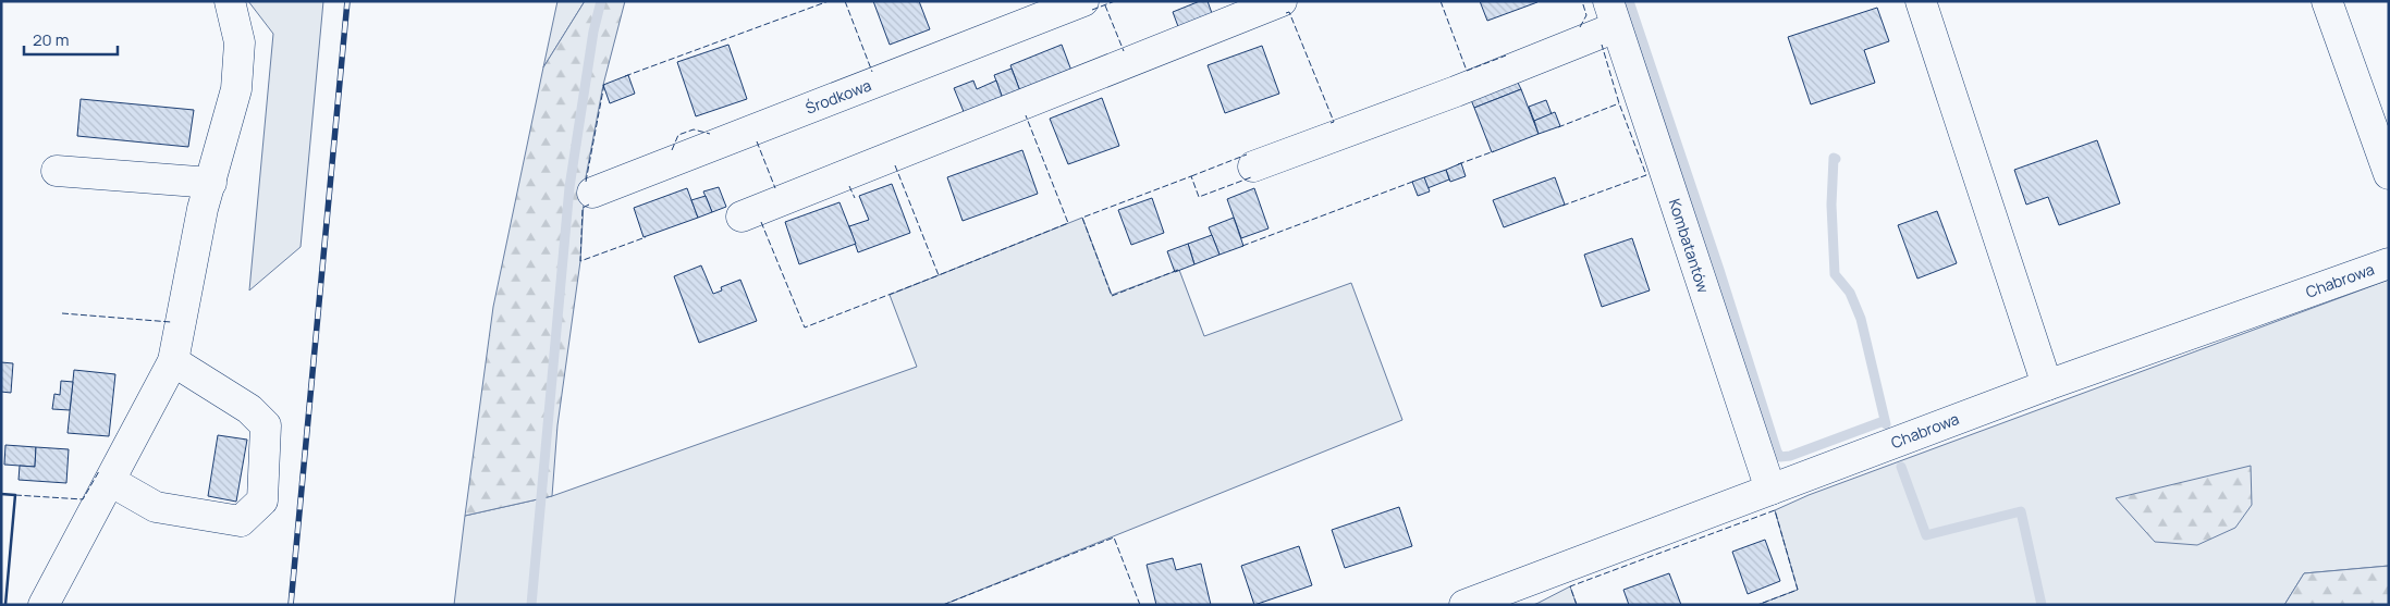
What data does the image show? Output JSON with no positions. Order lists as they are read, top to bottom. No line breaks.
{"streets":{"street":["Środkowa","Kombatantów","Chabrowa"]},"crossings":[["Kombatantów","Chabrowa"]],"scale_bar":"20 m"}
